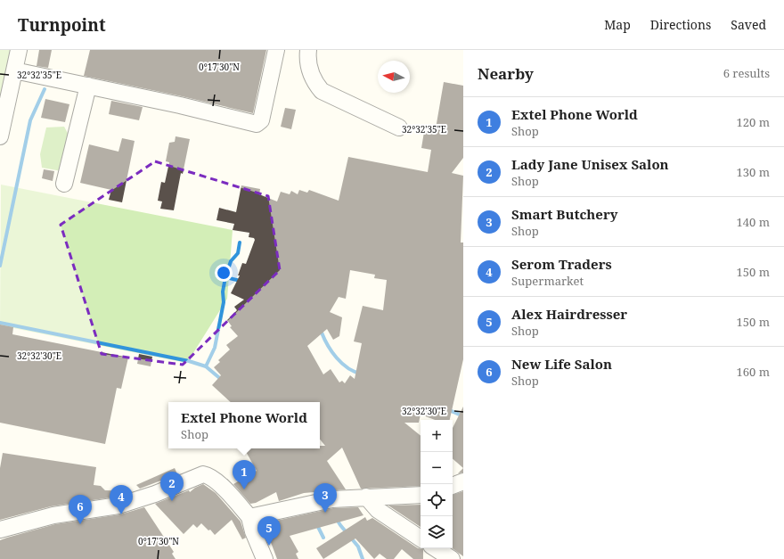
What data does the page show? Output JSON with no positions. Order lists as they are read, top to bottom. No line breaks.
{"north":"left","page":{"header":"Turnpoint","nav":["Map","Directions","Saved"],"heading":["Nearby","6 results"],"list":[{"mark":"1","name":"Extel Phone World","note":"Shop","value":"120 m"},{"mark":"2","name":"Lady Jane Unisex Salon","note":"Shop","value":"130 m"},{"mark":"3","name":"Smart Butchery","note":"Shop","value":"140 m"},{"mark":"4","name":"Serom Traders","note":"Supermarket","value":"150 m"},{"mark":"5","name":"Alex Hairdresser","note":"Shop","value":"150 m"},{"mark":"6","name":"New Life Salon","note":"Shop","value":"160 m"}],"popup":["Extel Phone World","Shop"],"map_buttons":["+","−"],"pins":["1","2","3","4","6","5"]},"coordinates":["0°17'30\"N","32°32'35\"E","32°32'30\"E"]}
